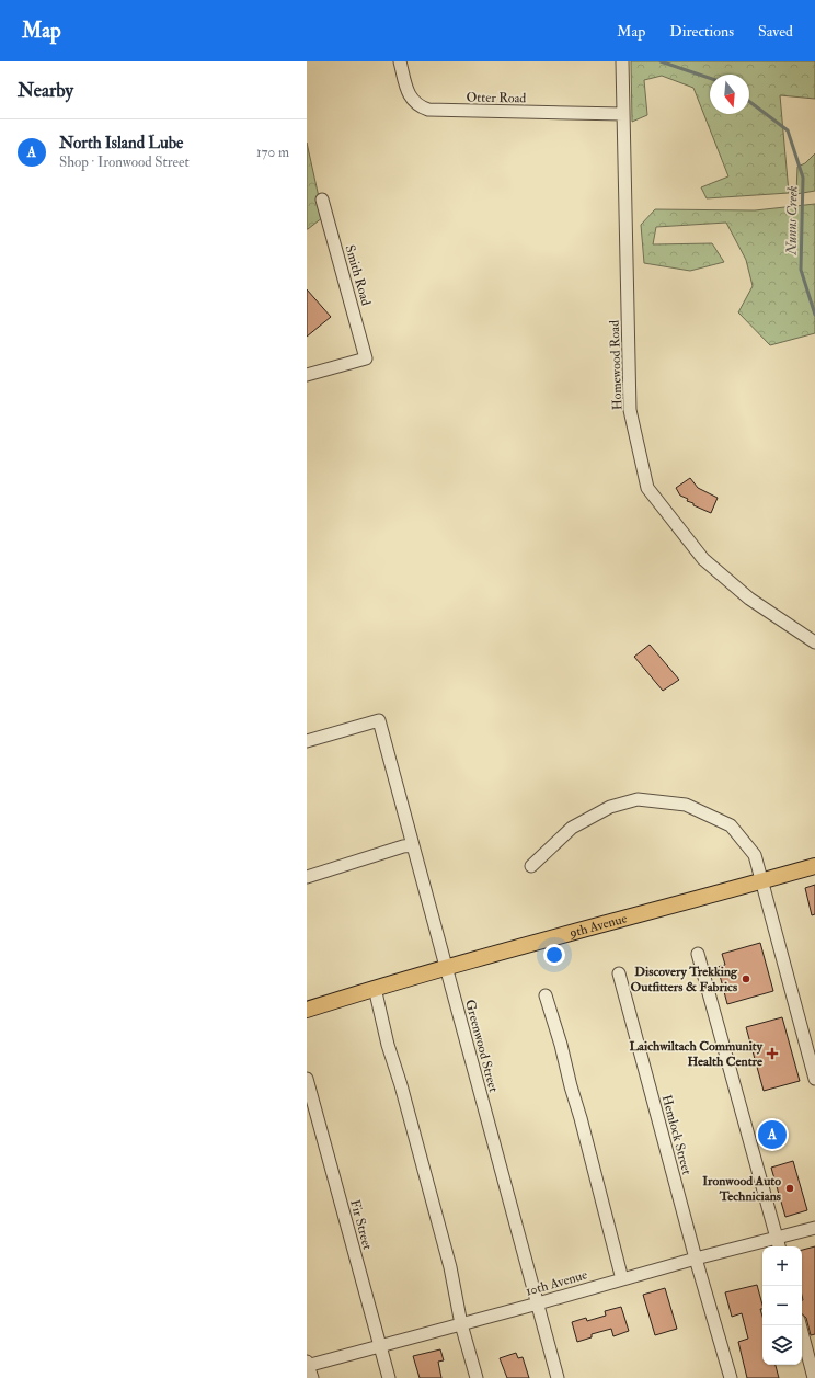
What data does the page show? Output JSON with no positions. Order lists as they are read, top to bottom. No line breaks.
{"streets":{"main road":["9th Avenue"],"street":["Otter Road","Smith Road","Homewood Road","Greenwood Street","Hemlock Street","Fir Street","10th Avenue"]},"crossings":[["Otter Road","Homewood Road"],["9th Avenue","Greenwood Street"],["Greenwood Street","10th Avenue"],["Hemlock Street","10th Avenue"],["Fir Street","10th Avenue"]],"water":["Nunns Creek"],"places":{"other":["Discovery Trekking Outfitters & Fabrics","Ironwood Auto Technicians"],"health":["Laichwiltach Community Health Centre"]},"north":"bottom","page":{"header":"Map","nav":["Map","Directions","Saved"],"heading":"Nearby","list":[{"mark":"A","name":"North Island Lube","note":"Shop · Ironwood Street","value":"170 m"}],"pins":"A","map_buttons":["+","−"]}}
